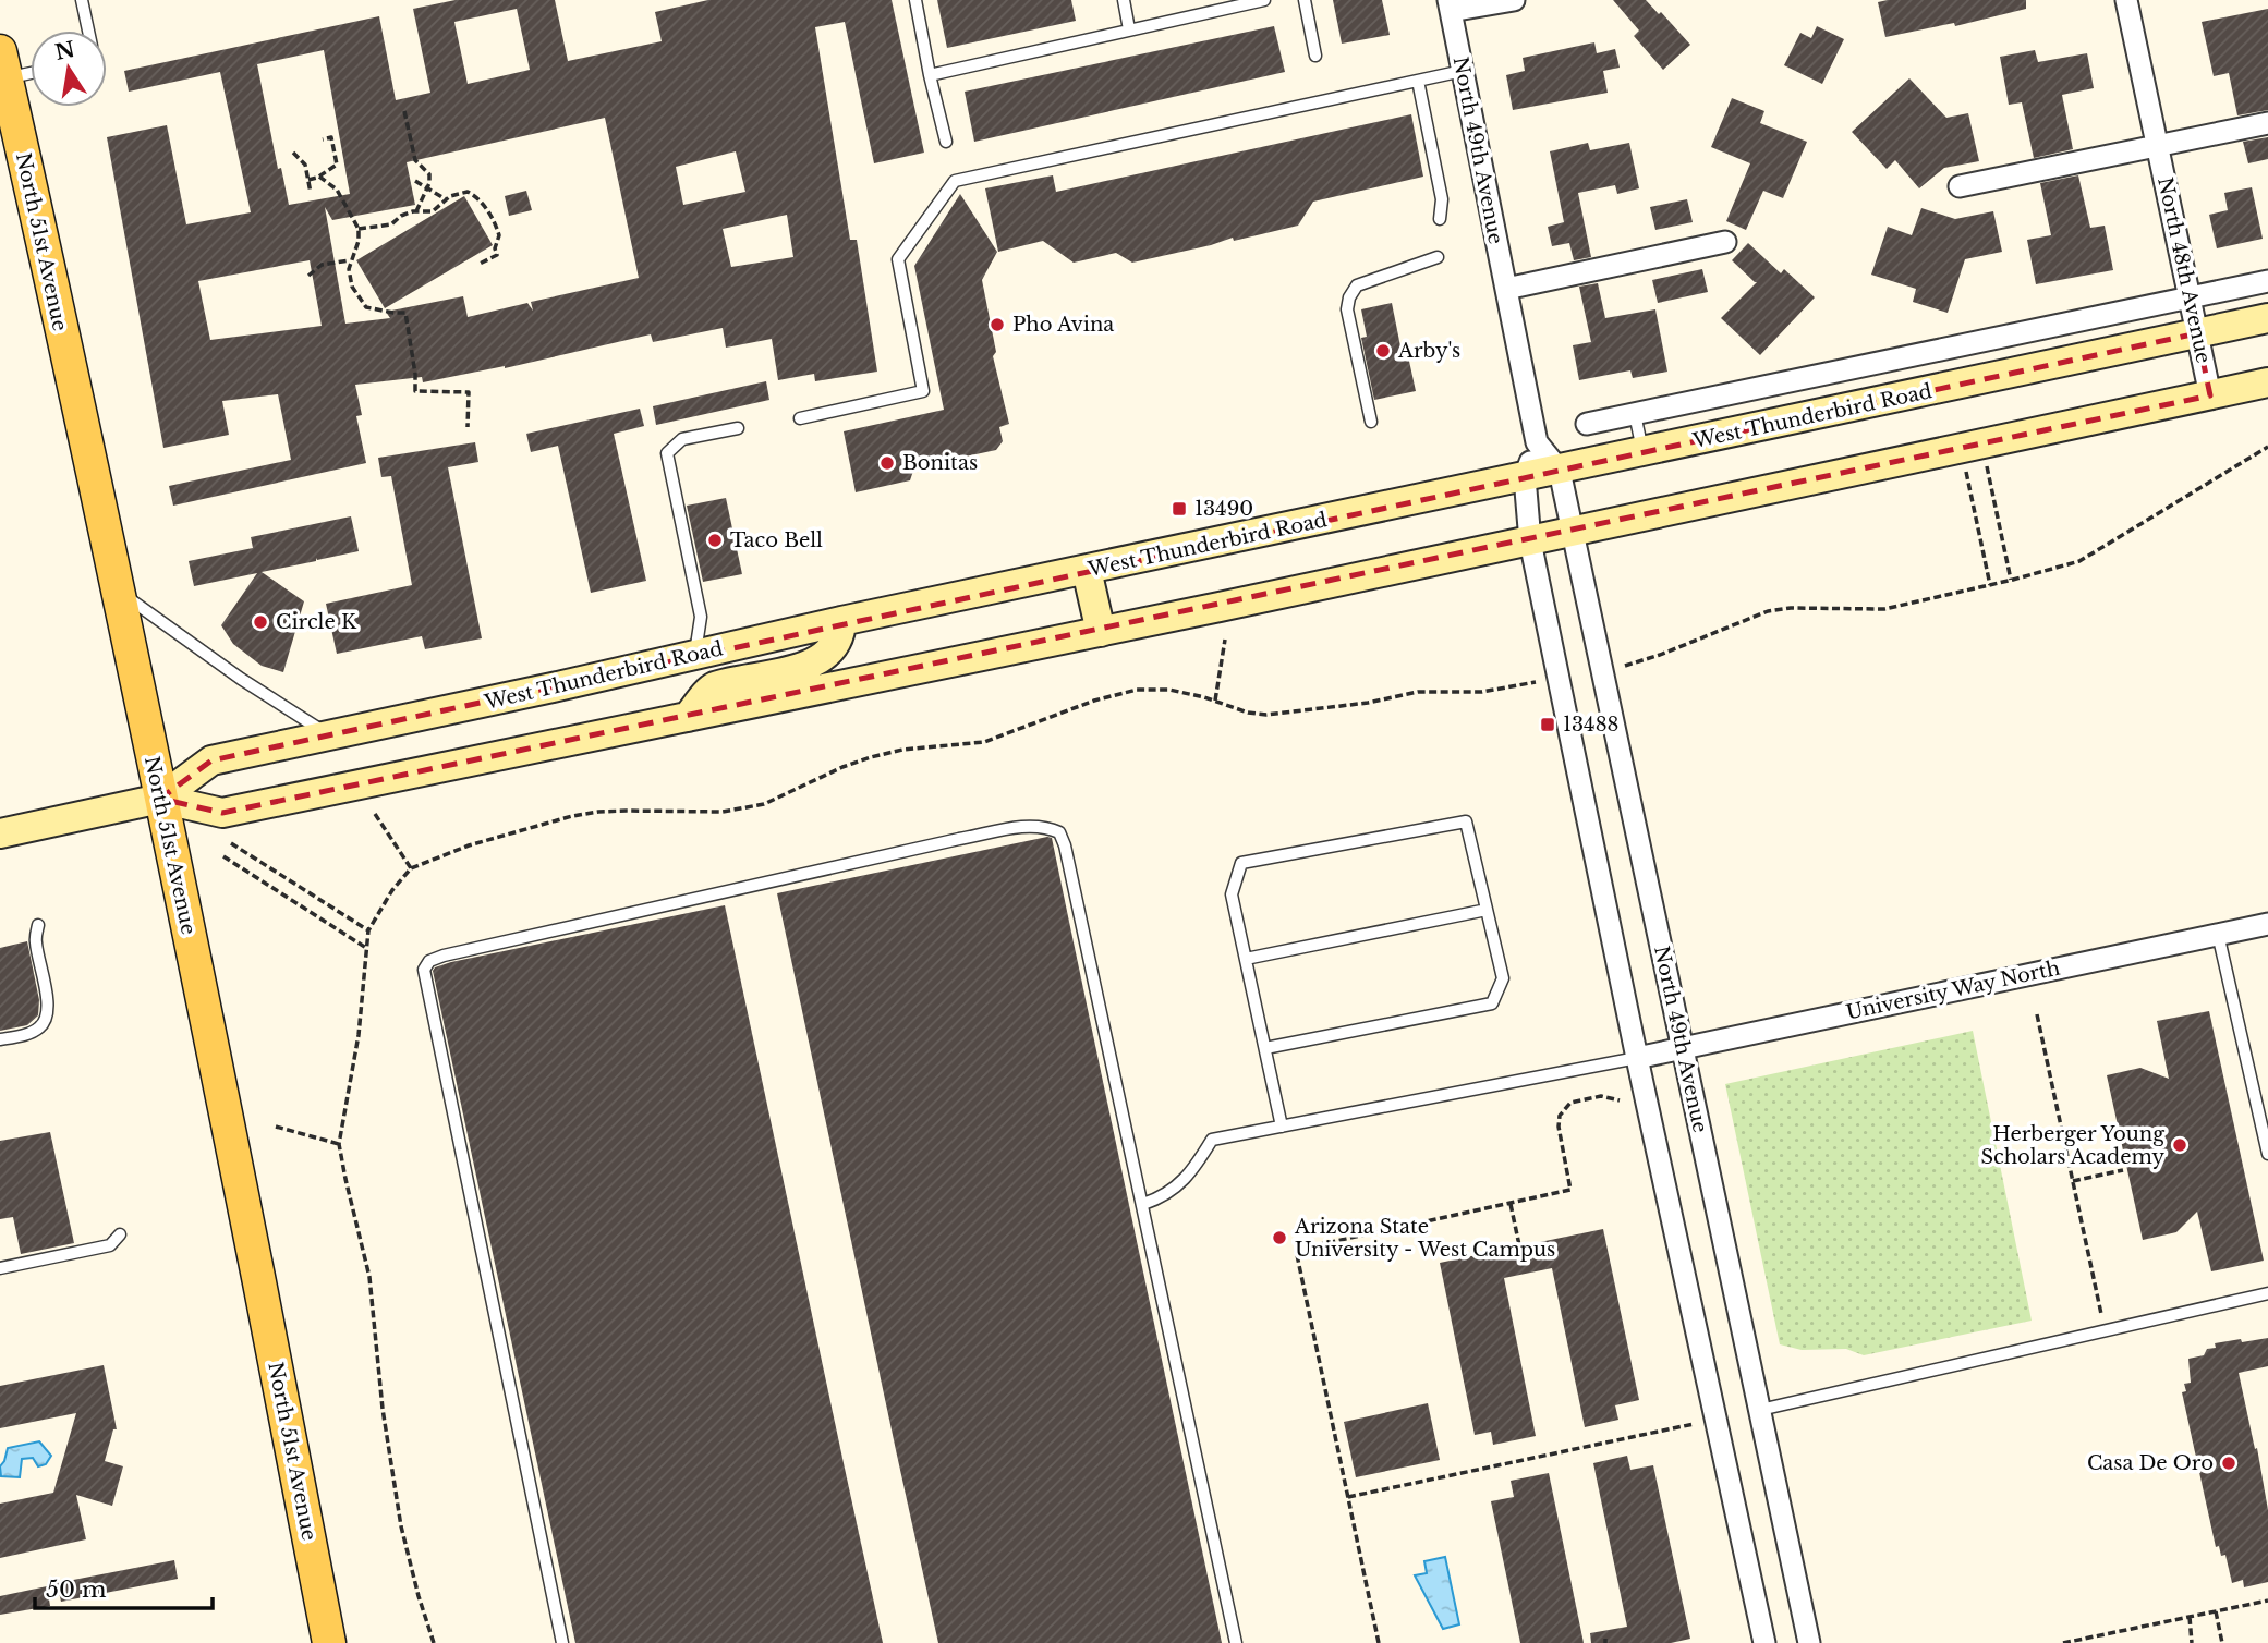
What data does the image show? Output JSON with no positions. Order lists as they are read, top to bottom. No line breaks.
{"streets":{"main road":["North 51st Avenue","West Thunderbird Road"],"street":["North 49th Avenue","North 48th Avenue","University Way North"]},"crossings":[["North 49th Avenue","West Thunderbird Road"],["North 49th Avenue","University Way North"],["North 51st Avenue","West Thunderbird Road"],["North 48th Avenue","West Thunderbird Road"]],"places":{"other":["Pho Avina","Arby's","Bonitas","Taco Bell","Circle K","Herberger Young Scholars Academy","Arizona State University - West Campus","Casa De Oro"],"transit":["13490","13488"]},"scale_bar":"50 m","north":"top"}
